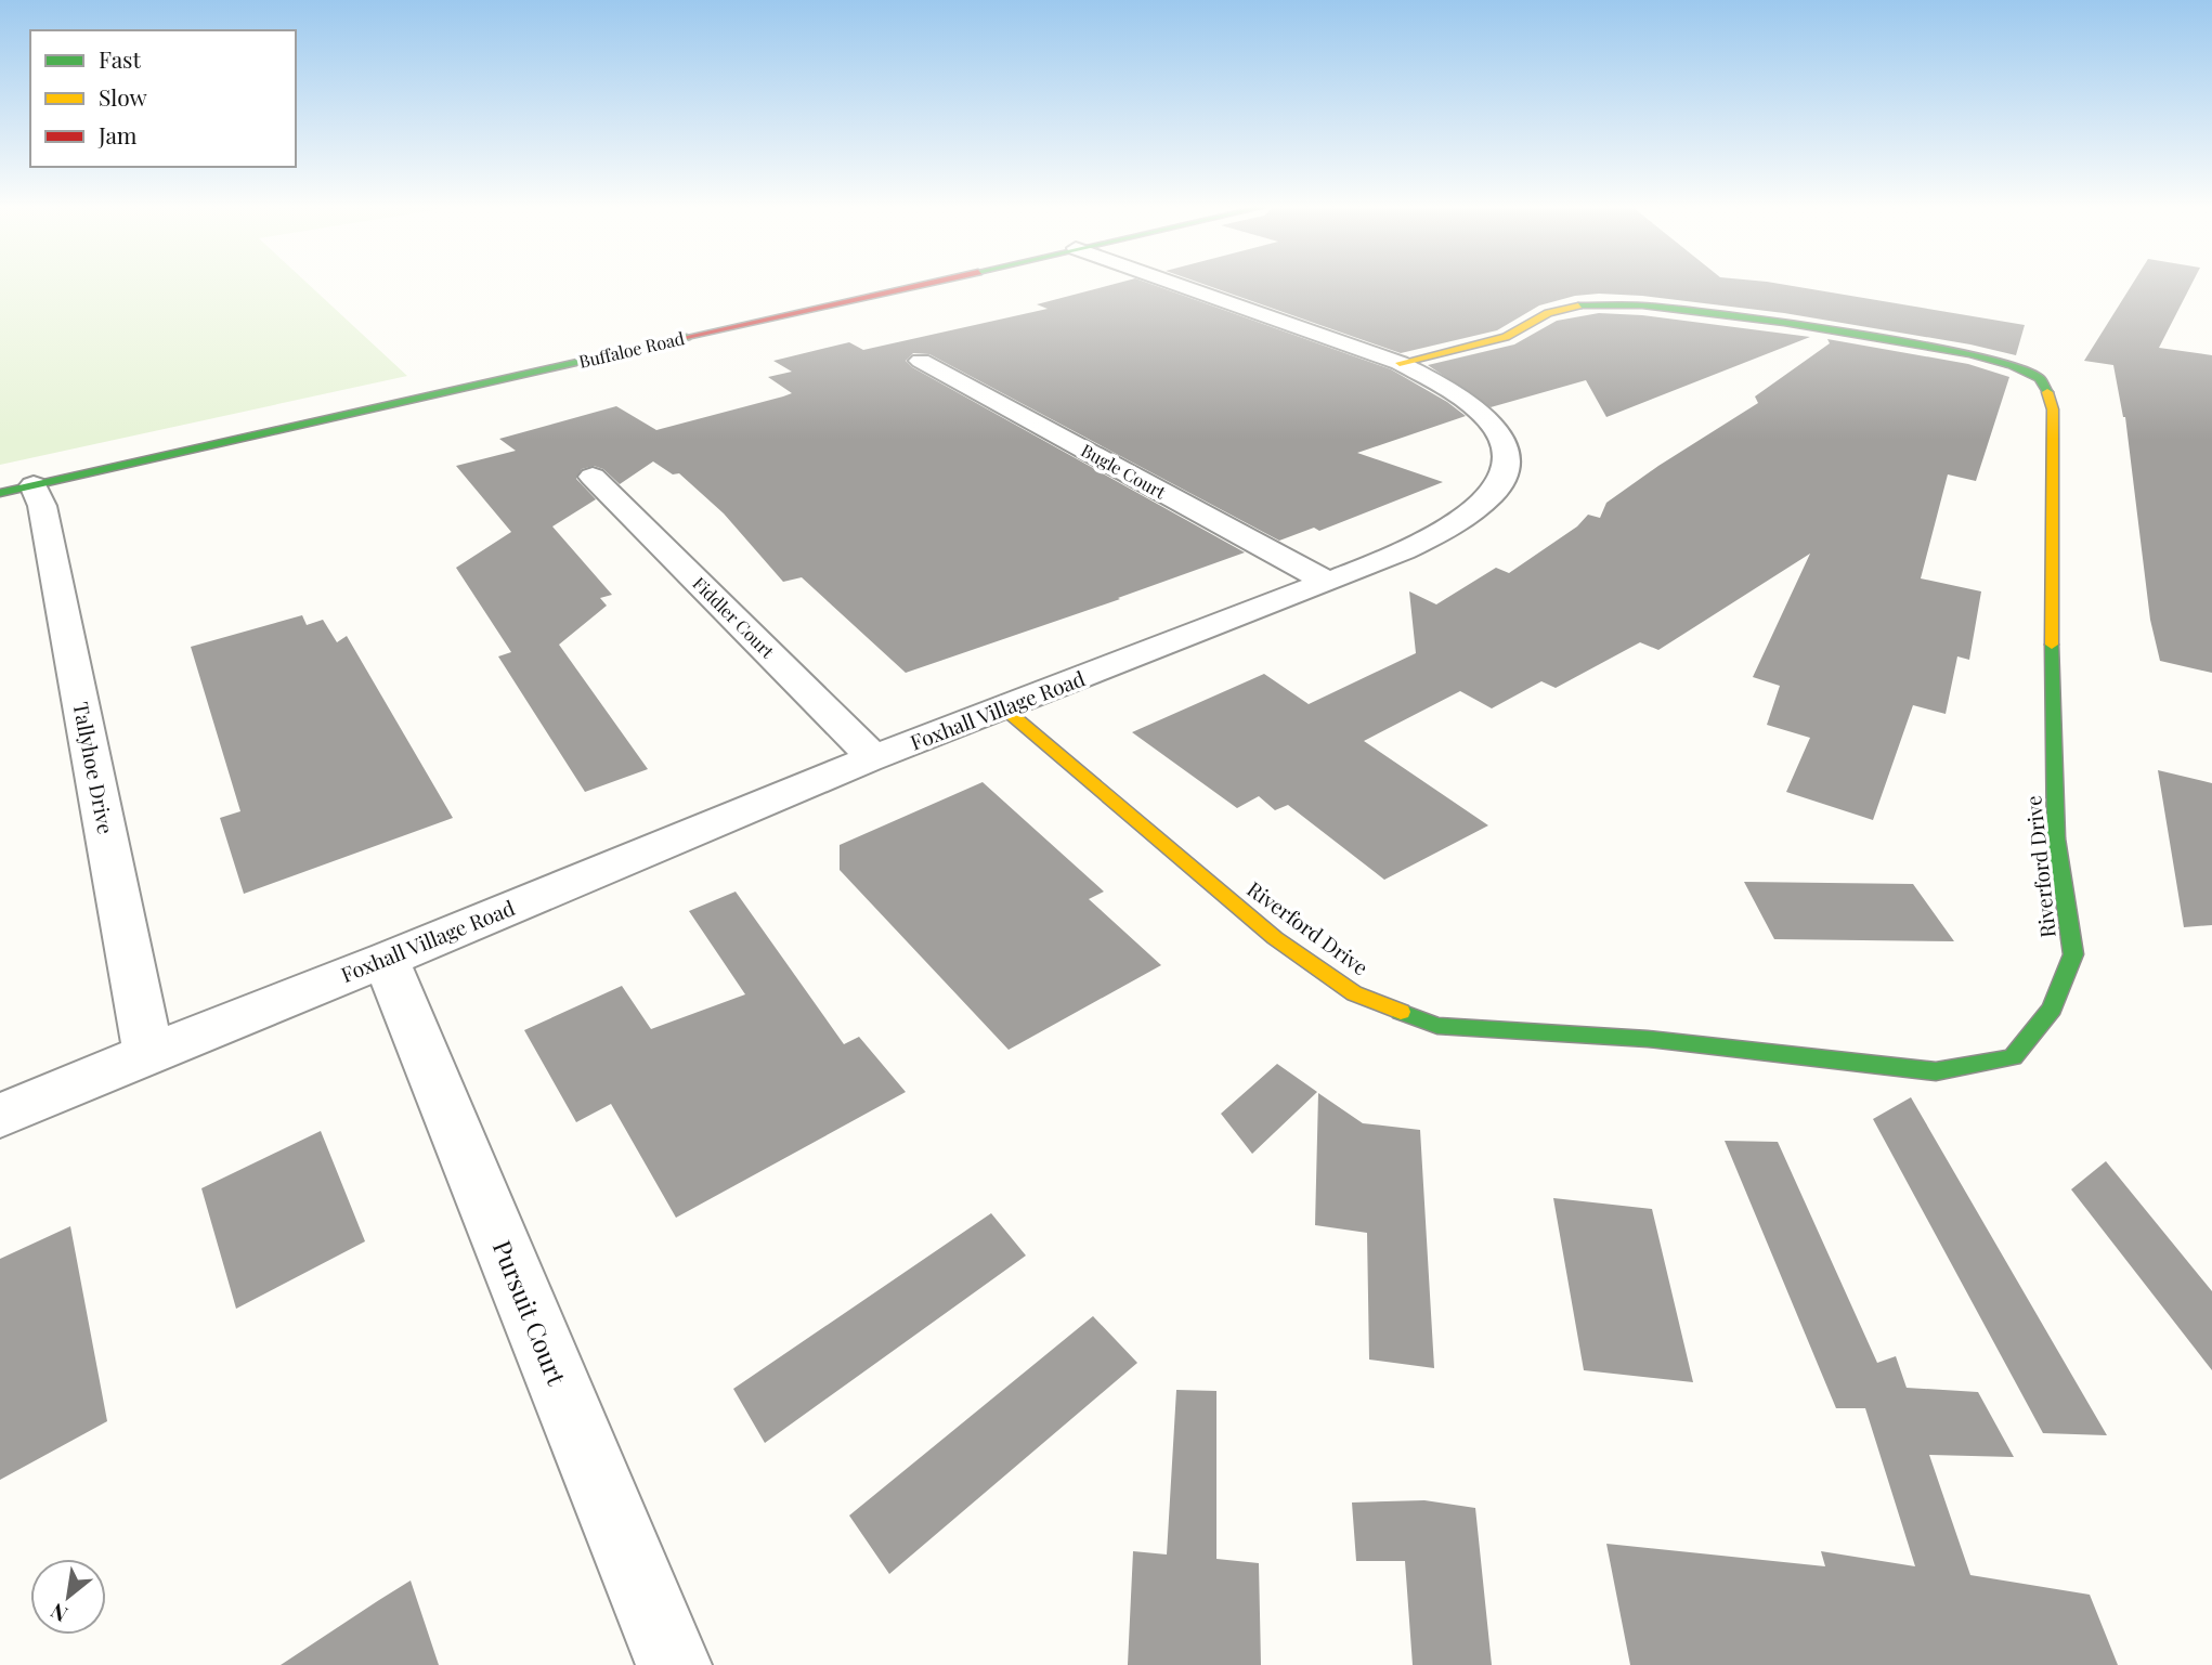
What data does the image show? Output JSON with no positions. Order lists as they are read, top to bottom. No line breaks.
{"streets":{"street":["Buffaloe Road","Bugle Court","Fiddler Court","Foxhall Village Road","Tallyhoe Drive","Riverford Drive","Pursuit Court"]},"crossings":[["Buffaloe Road","Tallyhoe Drive"],["Bugle Court","Foxhall Village Road"],["Fiddler Court","Foxhall Village Road"],["Foxhall Village Road","Tallyhoe Drive"],["Foxhall Village Road","Riverford Drive"],["Foxhall Village Road","Pursuit Court"]],"legend":["Fast","Slow","Jam"],"north":"bottom left"}
